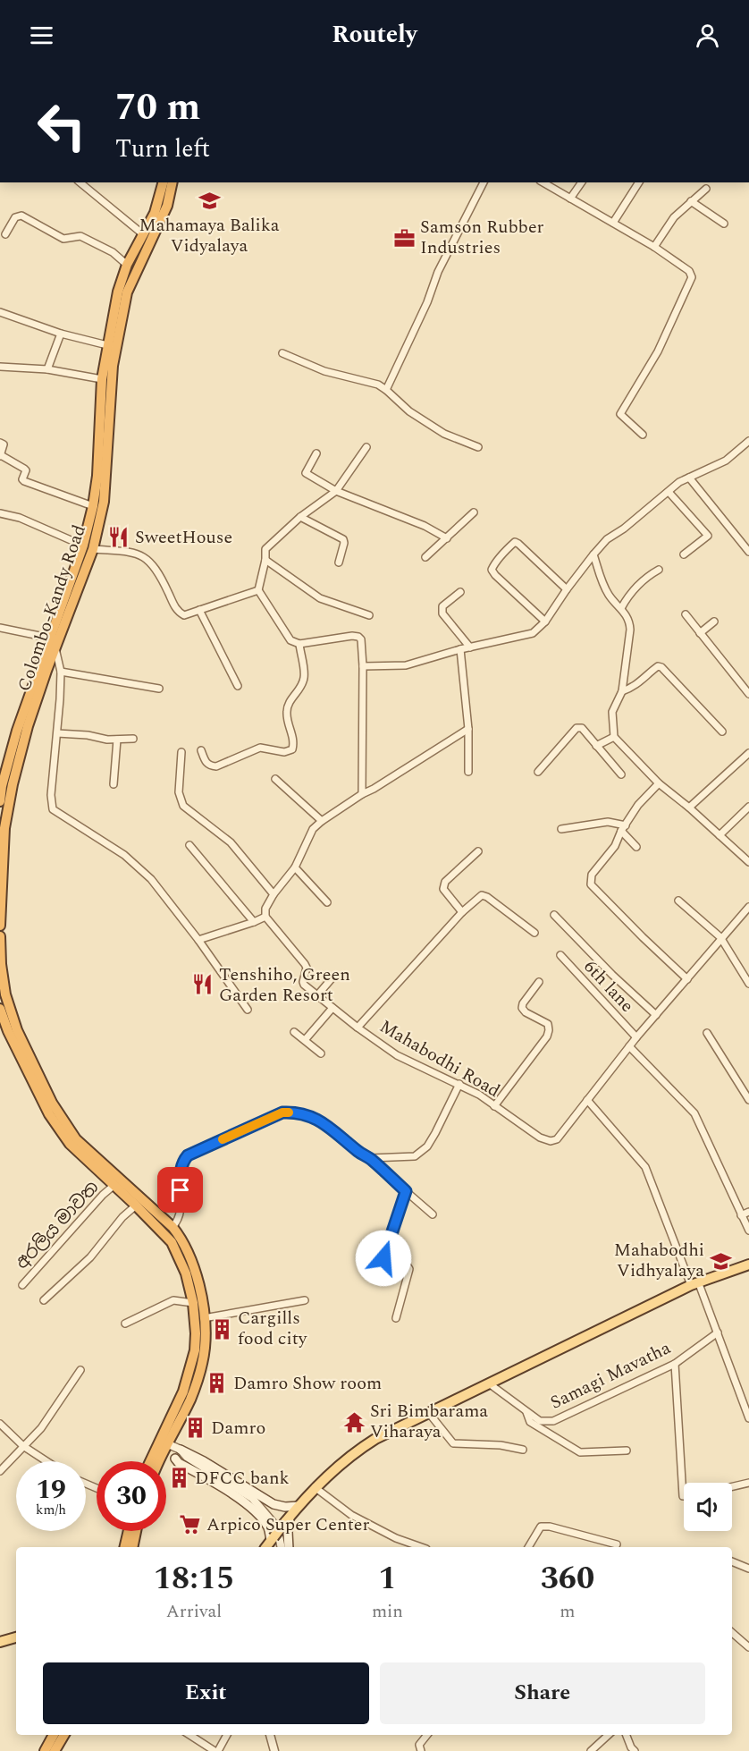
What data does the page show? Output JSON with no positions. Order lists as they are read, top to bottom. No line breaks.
{"streets":{"highway":["Colombo-Kandy Road"],"street":["6th lane","Mahabodhi Road","අරලිය මාවත","Samagi Mavatha"]},"crossings":[["6th lane","Mahabodhi Road"]],"places":{"school or university":["Mahamaya Balika Vidyalaya","Mahabodhi Vidhyalaya"],"office":["Samson Rubber Industries"],"restaurant":["SweetHouse","Tenshiho, Green Garden Resort"],"building":["Cargills food city","Damro Show room","Damro","DFCC bank"],"temple":["Sri Bimbarama Viharaya"],"supermarket":["Arpico Super Center"]},"page":{"header":"Routely","turn":["70 m","Turn left"],"speed":"19 km/h","limit":"30","eta":["18:15","Arrival","1","min","360","m"],"buttons":["Exit","Share"]}}
